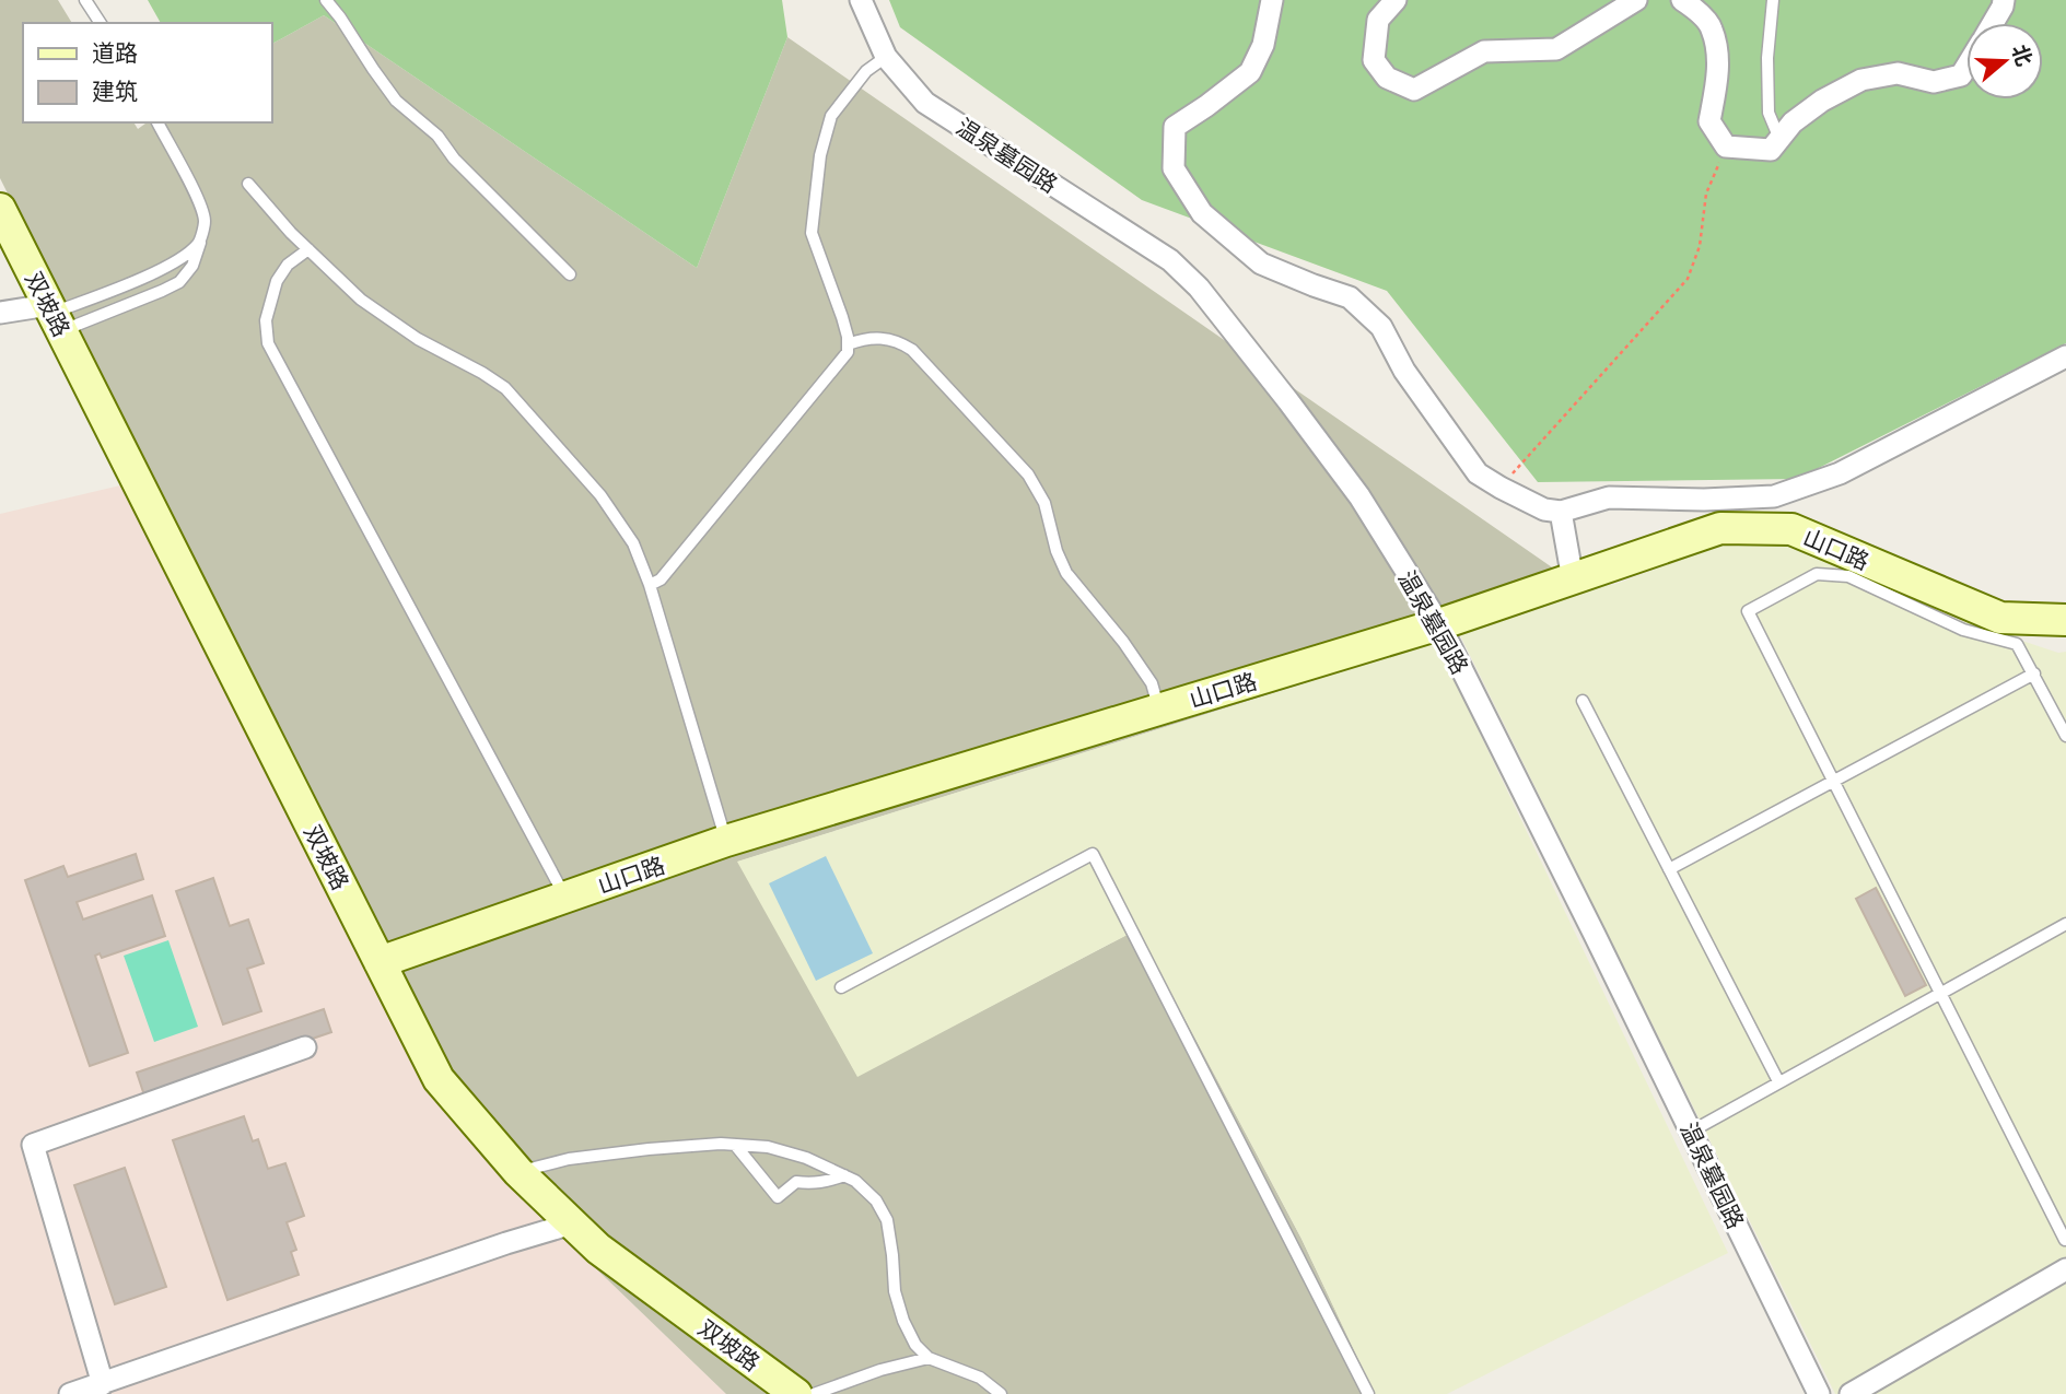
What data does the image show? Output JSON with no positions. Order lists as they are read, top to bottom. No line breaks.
{"streets":{"street":["温泉墓园路","双坡路","山口路"]},"crossings":[["温泉墓园路","山口路"],["双坡路","山口路"]],"legend":["道路","建筑"],"north":"right"}
